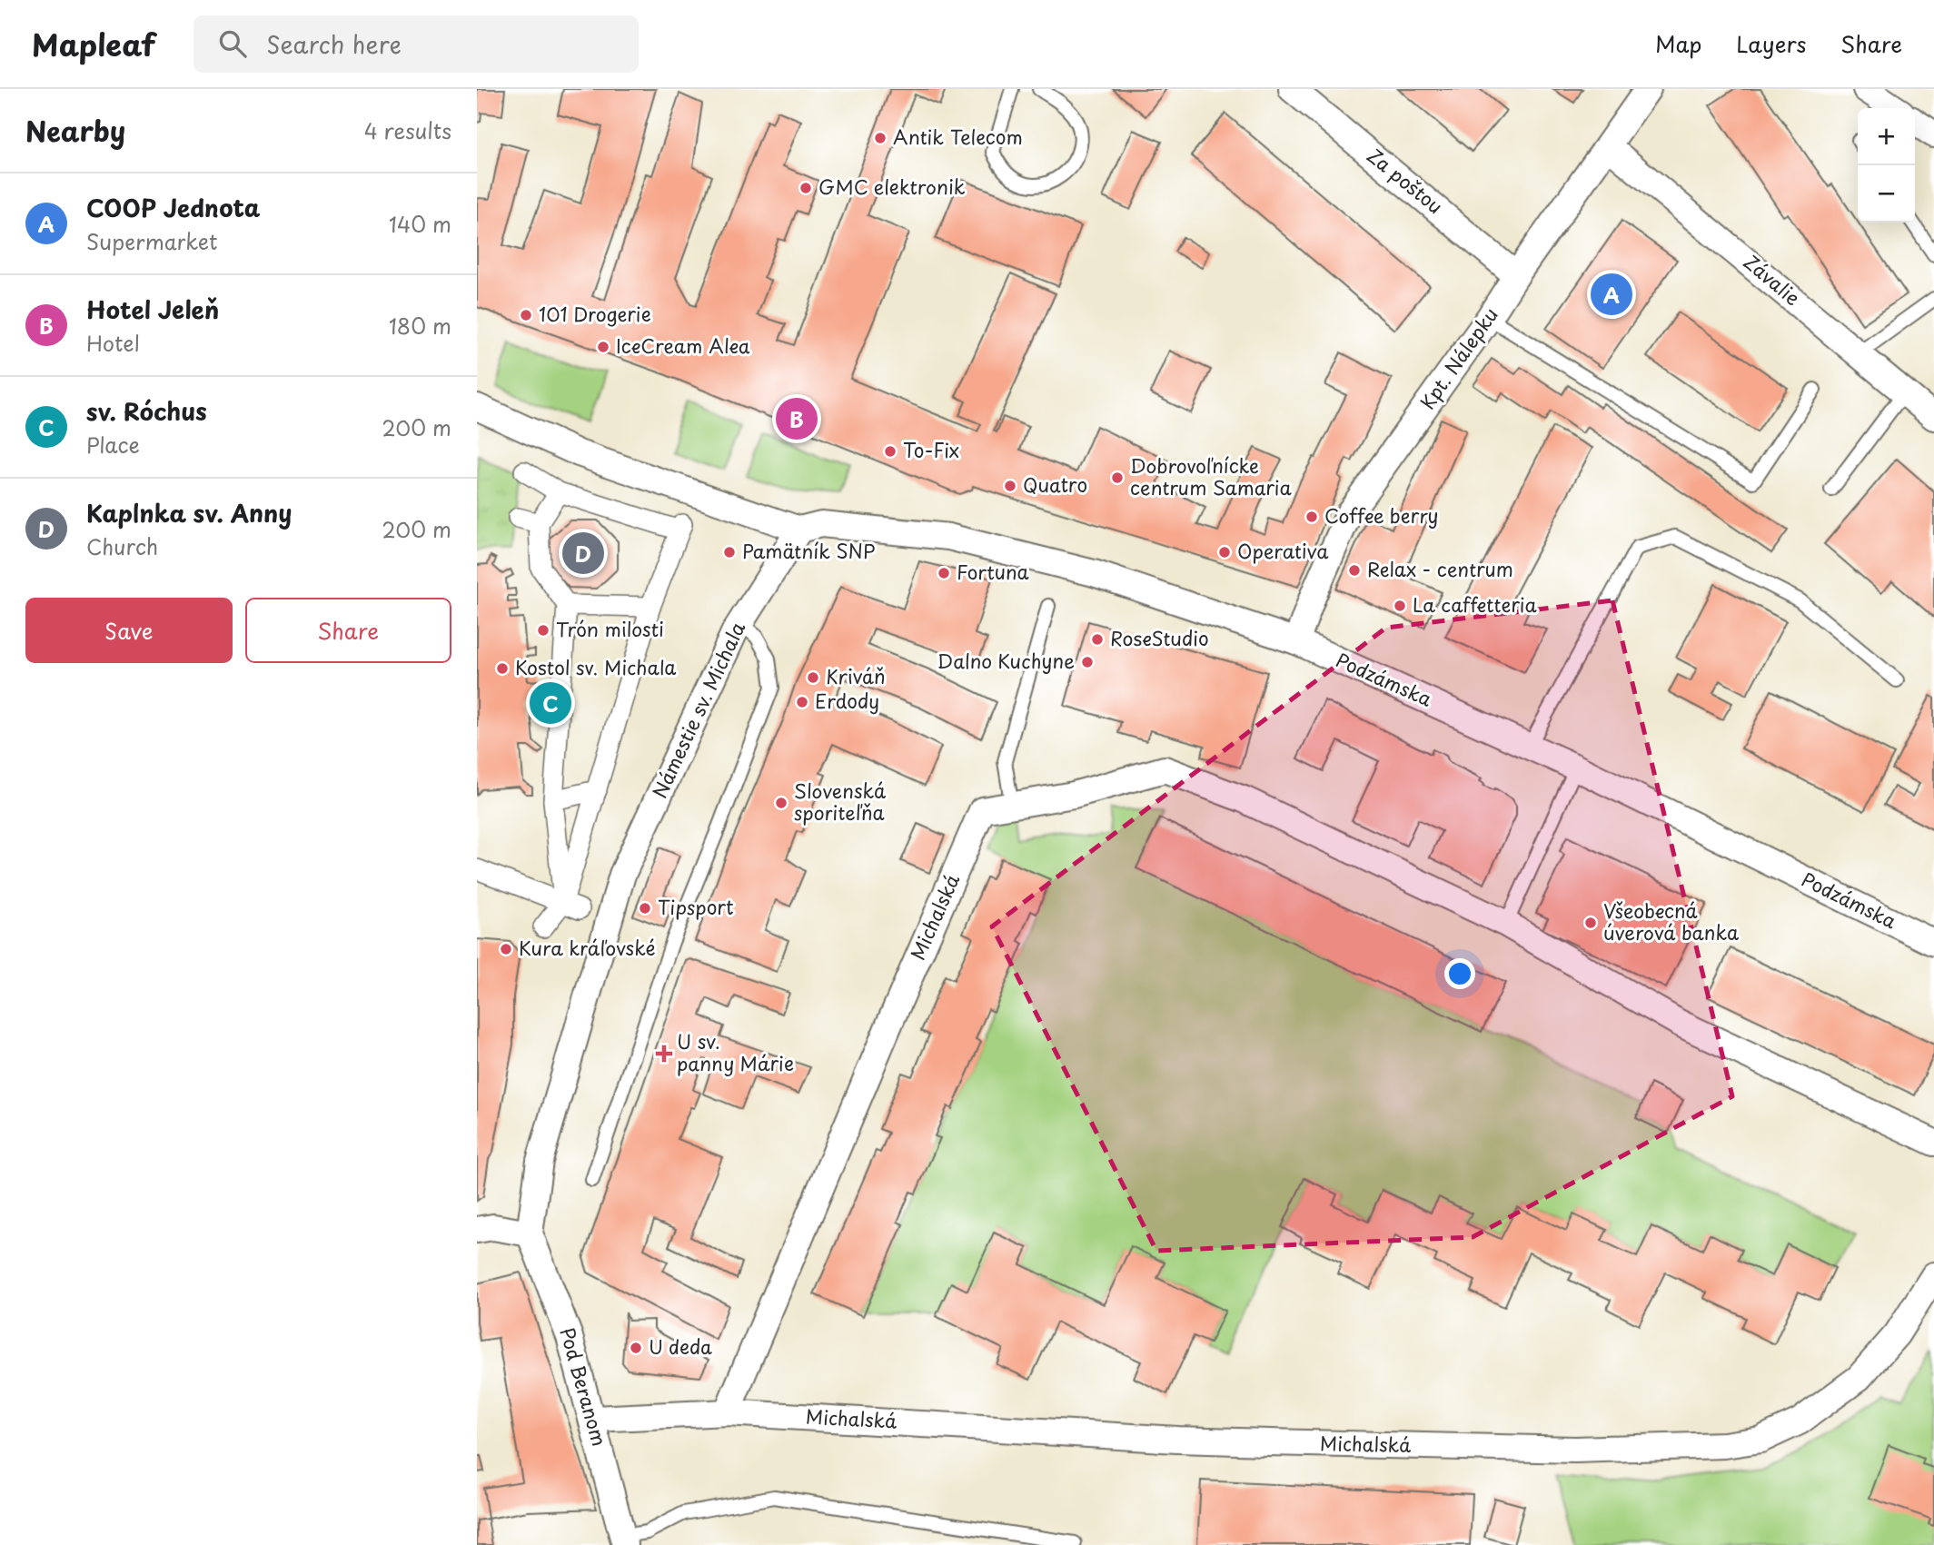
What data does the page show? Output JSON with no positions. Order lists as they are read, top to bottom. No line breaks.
{"streets":{"street":["Za poštou","Závalie","Kpt. Nálepku","Podzámska","Námestie sv. Michala","Michalská","Pod Beranom"]},"crossings":[["Za poštou","Kpt. Nálepku"],["Závalie","Kpt. Nálepku"],["Kpt. Nálepku","Podzámska"],["Podzámska","Námestie sv. Michala"],["Námestie sv. Michala","Pod Beranom"],["Michalská","Pod Beranom"]],"places":{"other":["Antik Telecom","GMC elektronik","101 Drogerie","IceCream Alea","To-Fix","Dobrovoľnícke centrum Samaria","Quatro","Coffee berry","Pamätník SNP","Operativa","Relax - centrum","Fortuna","La caffetteria","Trón milosti","RoseStudio","Dalno Kuchyne","Kostol sv. Michala","Kriváň","Erdody","Slovenská sporiteľňa","Tipsport","Všeobecná úverová banka","Kura kráľovské","U deda"],"health":["U sv. panny Márie"]},"page":{"header":"Mapleaf","search":"Search here","nav":["Map","Layers","Share"],"heading":["Nearby","4 results"],"map_buttons":["+","−"],"list":[{"mark":"A","name":"COOP Jednota","note":"Supermarket","value":"140 m"},{"mark":"B","name":"Hotel Jeleň","note":"Hotel","value":"180 m"},{"mark":"C","name":"sv. Róchus","note":"Place","value":"200 m"},{"mark":"D","name":"Kaplnka sv. Anny","note":"Church","value":"200 m"}],"pins":["A","B","D","C"],"buttons":["Save","Share"]}}
